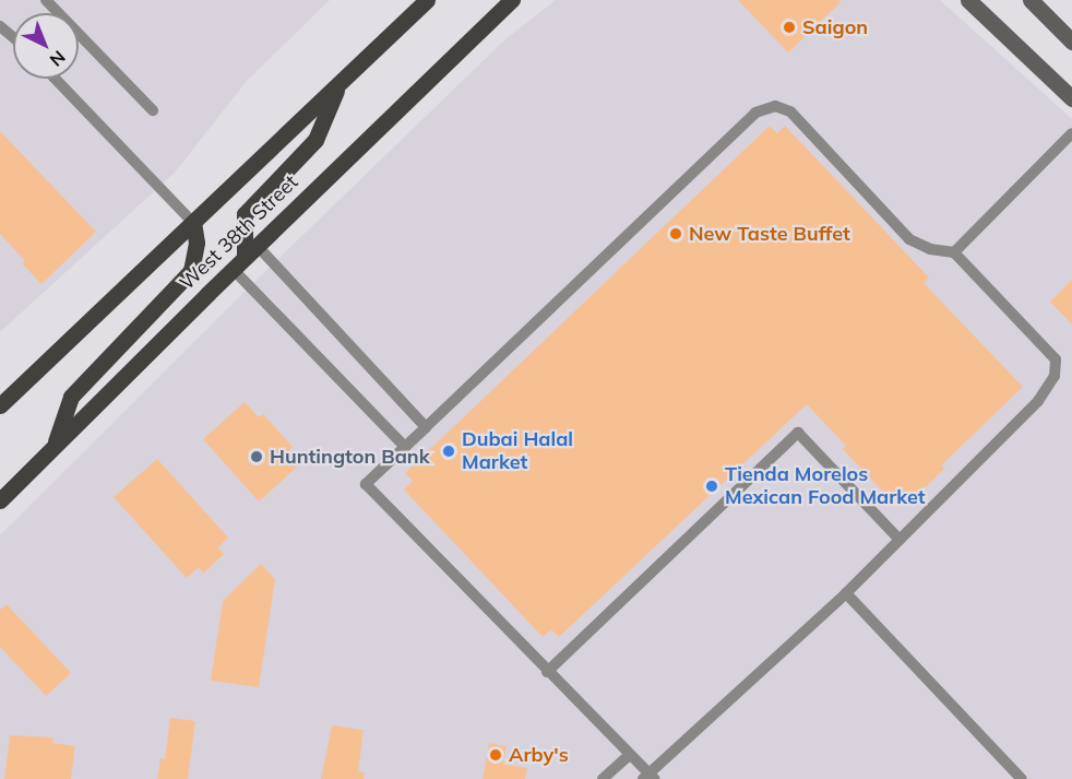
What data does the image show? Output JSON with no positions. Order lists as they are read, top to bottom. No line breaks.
{"streets":{"main road":["West 38th Street"]},"places":["Saigon","New Taste Buffet","Dubai Halal Market","Huntington Bank","Tienda Morelos Mexican Food Market","Arby's"],"north":"bottom right"}
